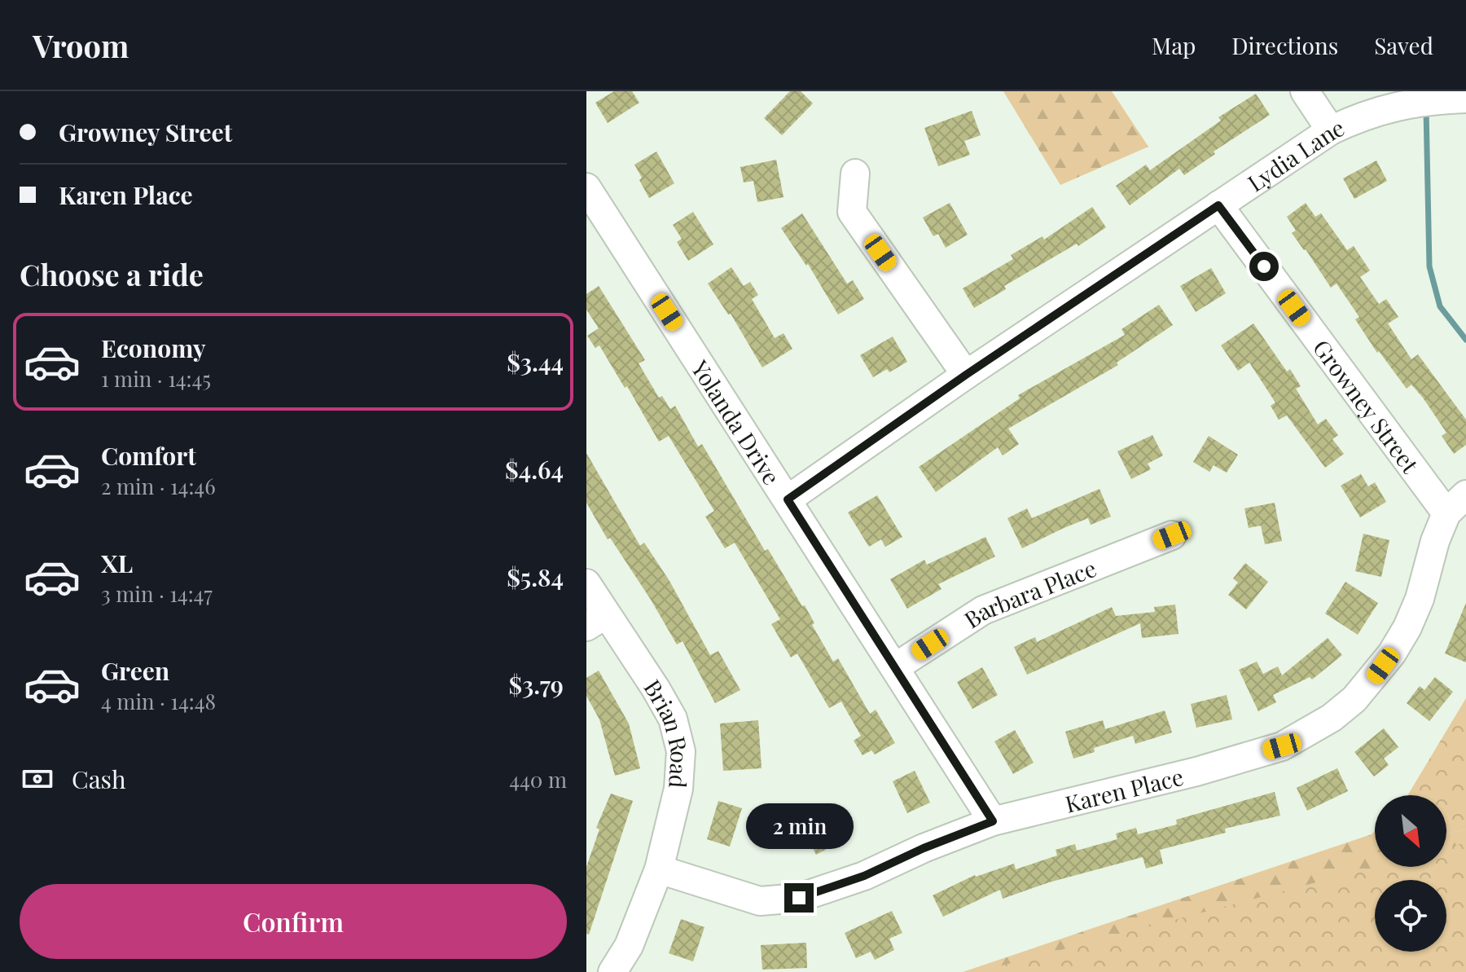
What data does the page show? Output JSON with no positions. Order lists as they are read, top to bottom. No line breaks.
{"streets":{"street":["Lydia Lane","Growney Street","Yolanda Drive","Barbara Place","Brian Road","Karen Place"]},"crossings":[["Lydia Lane","Growney Street"],["Lydia Lane","Yolanda Drive"],["Growney Street","Karen Place"],["Yolanda Drive","Barbara Place"],["Yolanda Drive","Karen Place"],["Brian Road","Karen Place"]],"north":"bottom right","page":{"header":"Vroom","nav":["Map","Directions","Saved"],"banner":["Growney Street","Karen Place"],"heading":"Choose a ride","list":[{"name":"Economy","note":"1 min · 14:45","value":"$3.44"},{"name":"Comfort","note":"2 min · 14:46","value":"$4.64"},{"name":"XL","note":"3 min · 14:47","value":"$5.84"},{"name":"Green","note":"4 min · 14:48","value":"$3.79"}],"pay":["Cash","440 m"],"bubble":"2 min","buttons":"Confirm"}}
